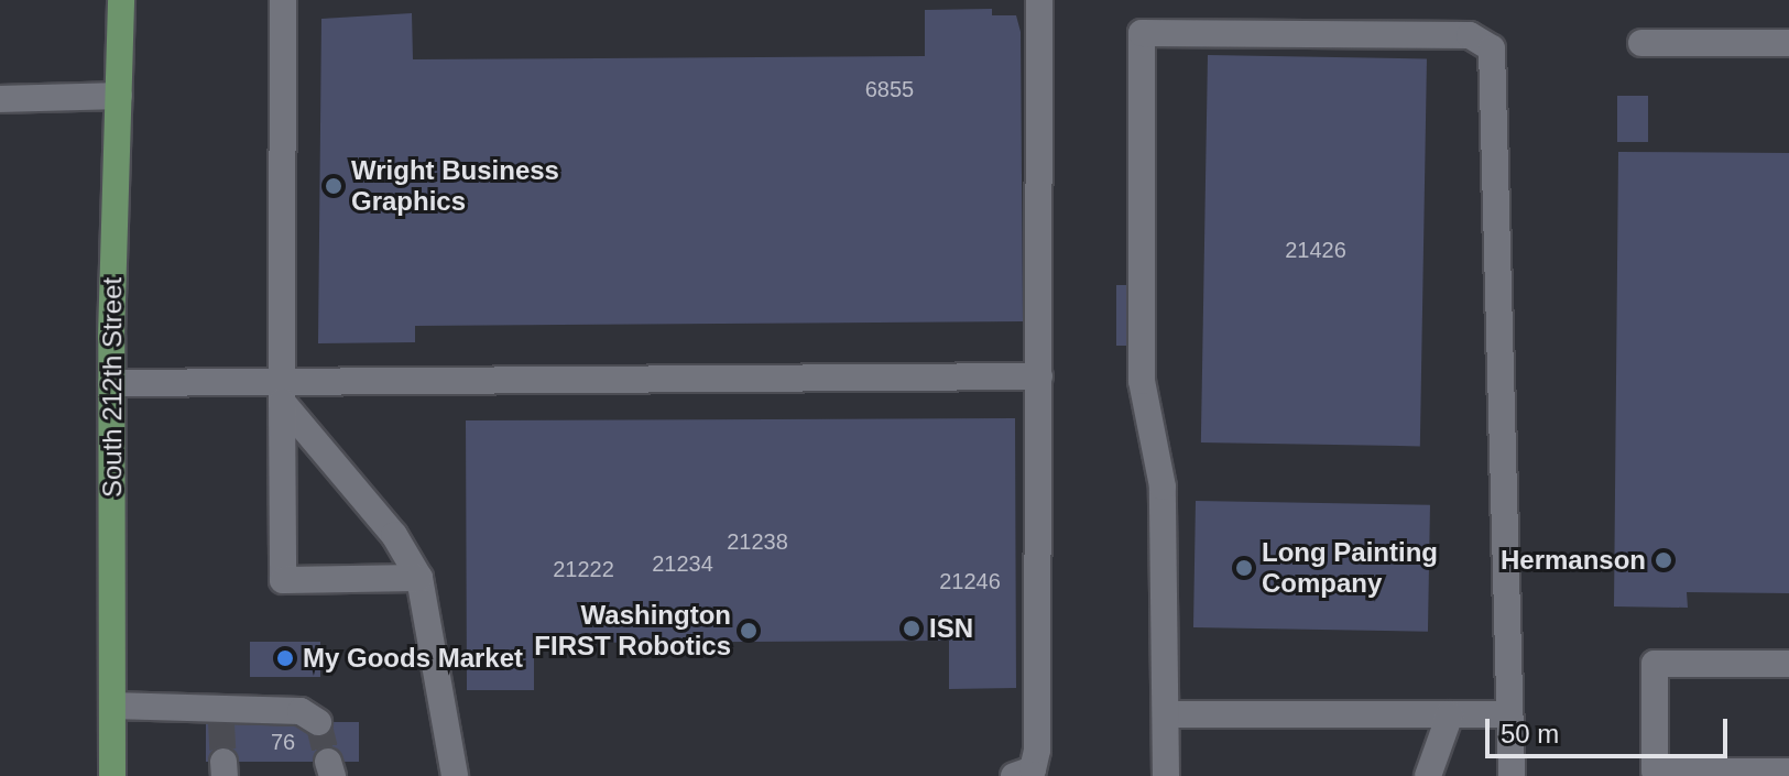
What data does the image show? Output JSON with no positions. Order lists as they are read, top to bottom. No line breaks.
{"streets":{"main road":["South 212th Street"]},"places":["Wright Business Graphics","Hermanson","Long Painting Company","ISN","Washington FIRST Robotics","My Goods Market"],"house_numbers":["6855","21426","21238","21234","21222","21246","76"],"scale_bar":"50 m"}
